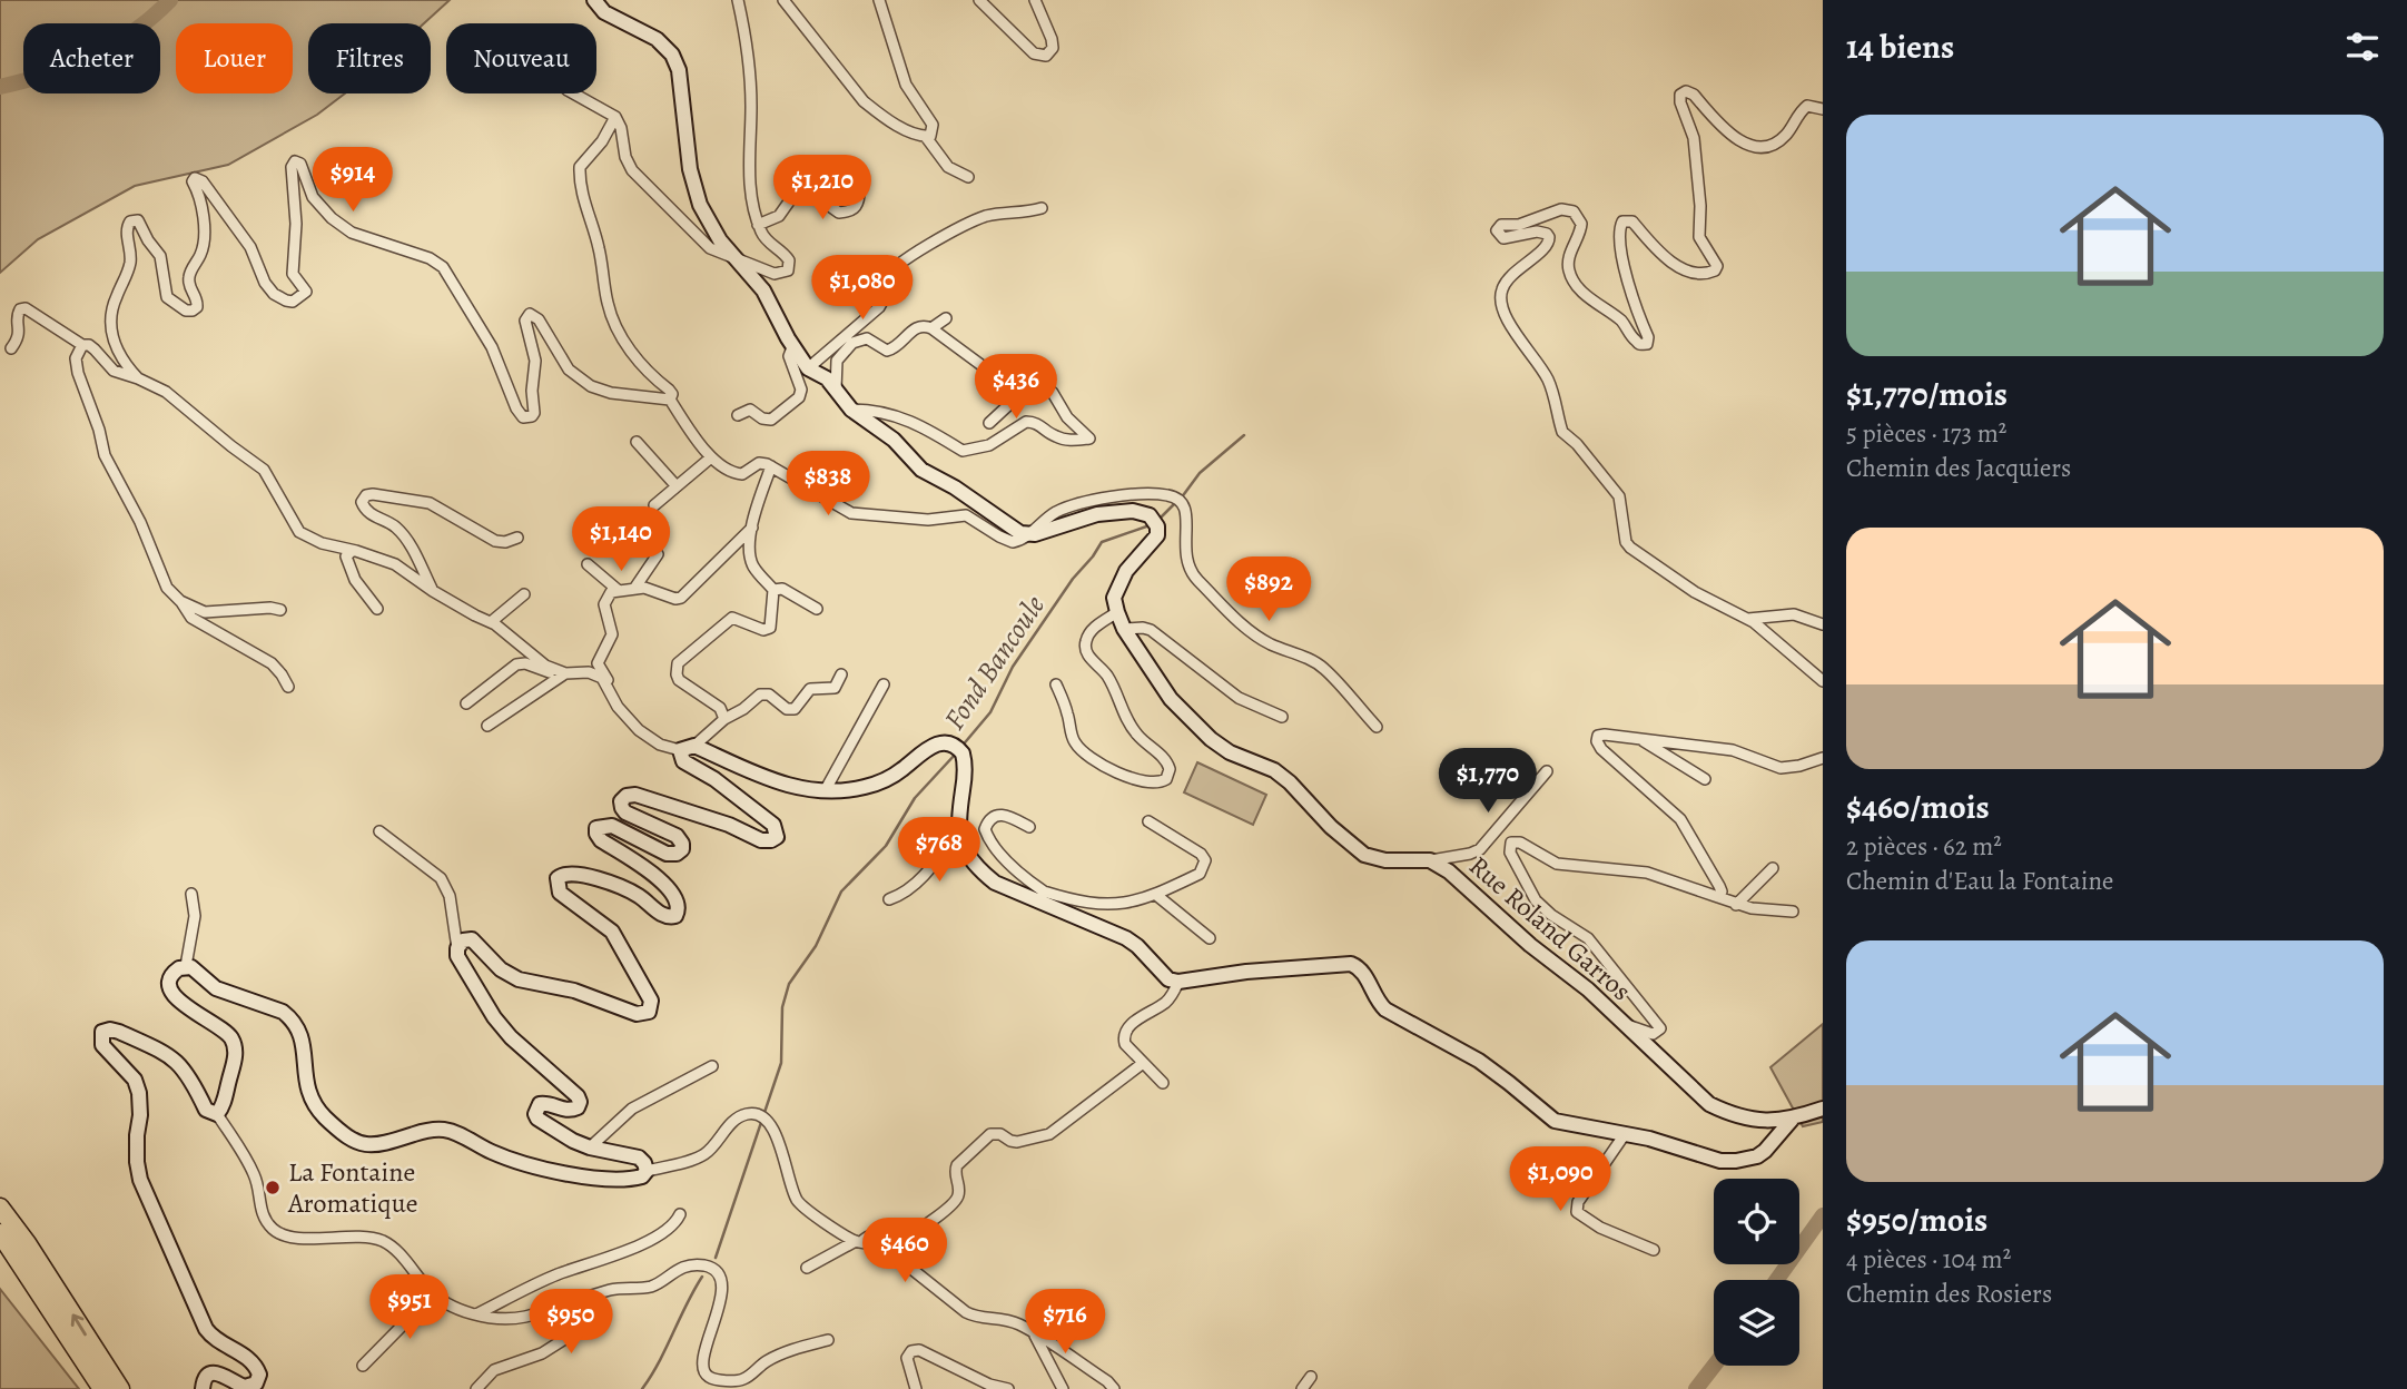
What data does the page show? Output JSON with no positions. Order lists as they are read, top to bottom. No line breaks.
{"streets":{"main road":["Rue Roland Garros"]},"water":["Fond Bancoule"],"places":["La Fontaine Aromatique"],"page":{"heading":"14 biens","chip":["Acheter","Louer","Filtres","Nouveau"],"list":[{"name":"$1,770/mois","note":"5 pièces · 173 m² · Chemin des Jacquiers"},{"name":"$460/mois","note":"2 pièces · 62 m² · Chemin d'Eau la Fontaine"},{"name":"$950/mois","note":"4 pièces · 104 m² · Chemin des Rosiers"}],"price":["$914","$1,210","$1,080","$436","$838","$1,140","$892","$1,770","$768","$1,090","$460","$951","$950","$716"]}}
